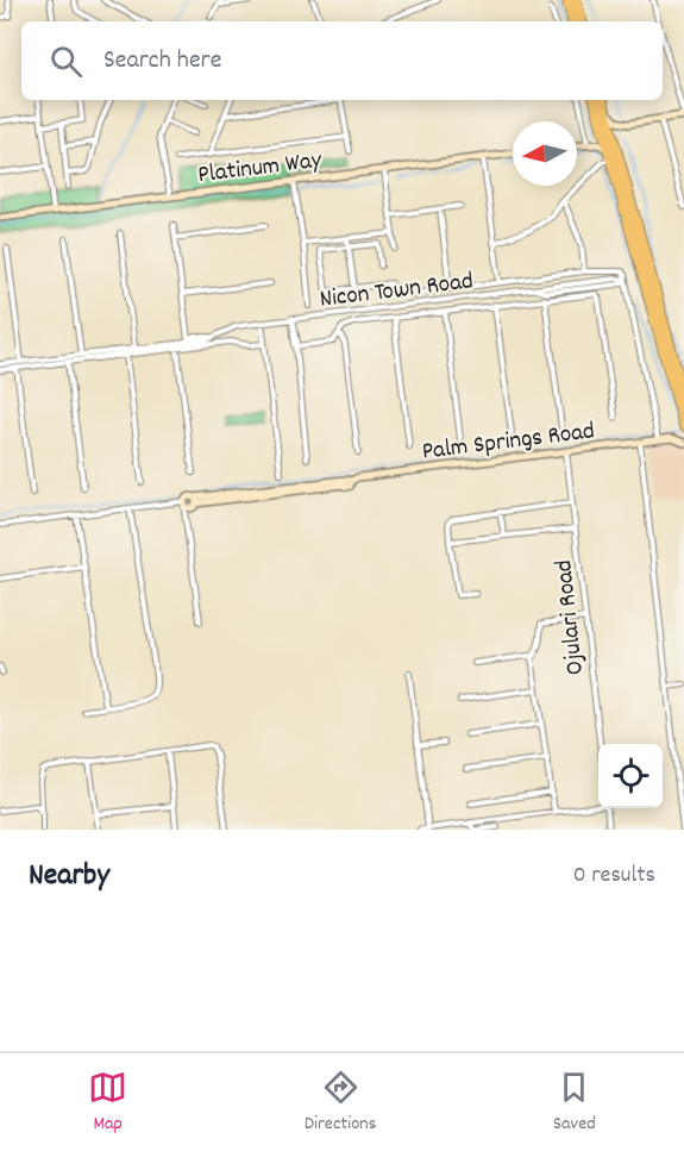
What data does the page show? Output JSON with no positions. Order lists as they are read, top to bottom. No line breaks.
{"streets":{"street":["Platinum Way","Nicon Town Road","Palm Springs Road","Ojulari Road"]},"crossings":[["Palm Springs Road","Ojulari Road"]],"north":"left","page":{"search":"Search here","heading":["Nearby","0 results"],"nav":["Map","Directions","Saved"]}}
